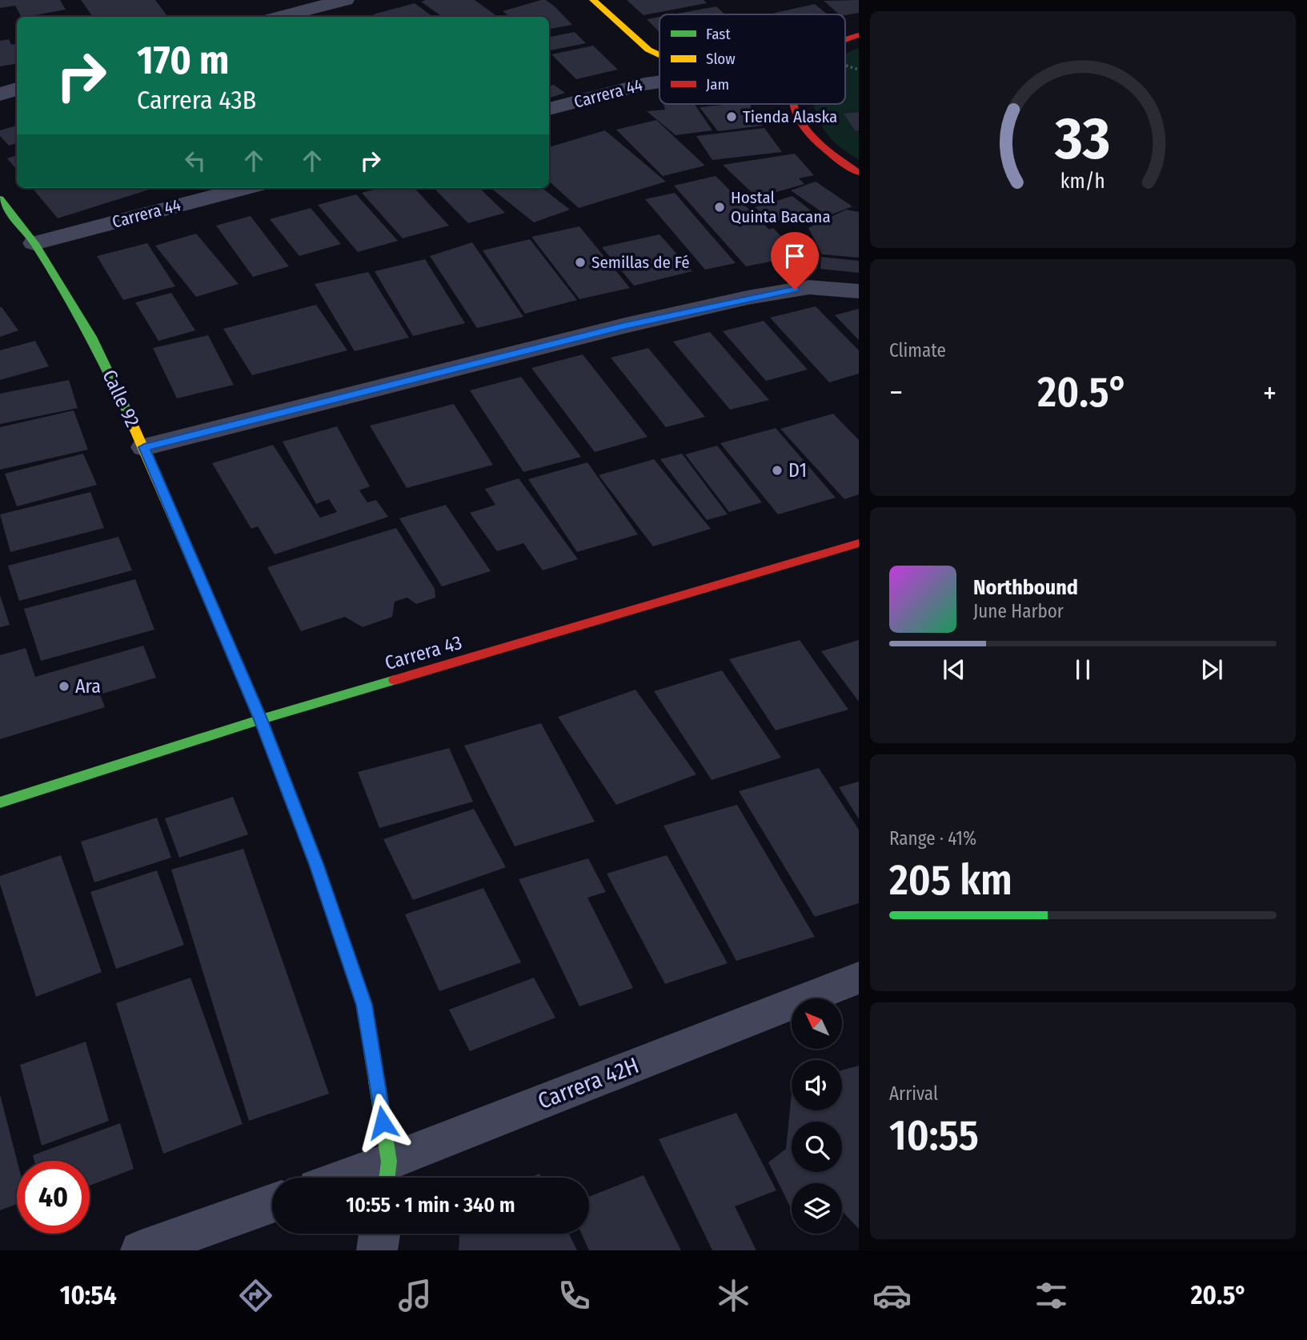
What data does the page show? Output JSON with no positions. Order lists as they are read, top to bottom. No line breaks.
{"streets":{"street":["Carrera 44","Calle 92","Carrera 43","Carrera 42H"]},"crossings":[["Carrera 44","Calle 92"],["Calle 92","Carrera 43"],["Calle 92","Carrera 42H"]],"places":["Tienda Alaska","Hostal Quinta Bacana","Semillas de Fé","D1","Ara"],"legend":["Fast","Slow","Jam"],"north":"top left","page":{"turn":["170 m","Carrera 43B"],"tile":["Climate",["Range · 41%","205 km"],["Arrival","10:55"]],"heat":["−","20.5°","+"],"song":["Northbound","June Harbor"],"limit":"40","trip":"10:55 · 1 min · 340 m","tabs":["10:54","20.5°"],"gauge":["33","km/h"]}}
